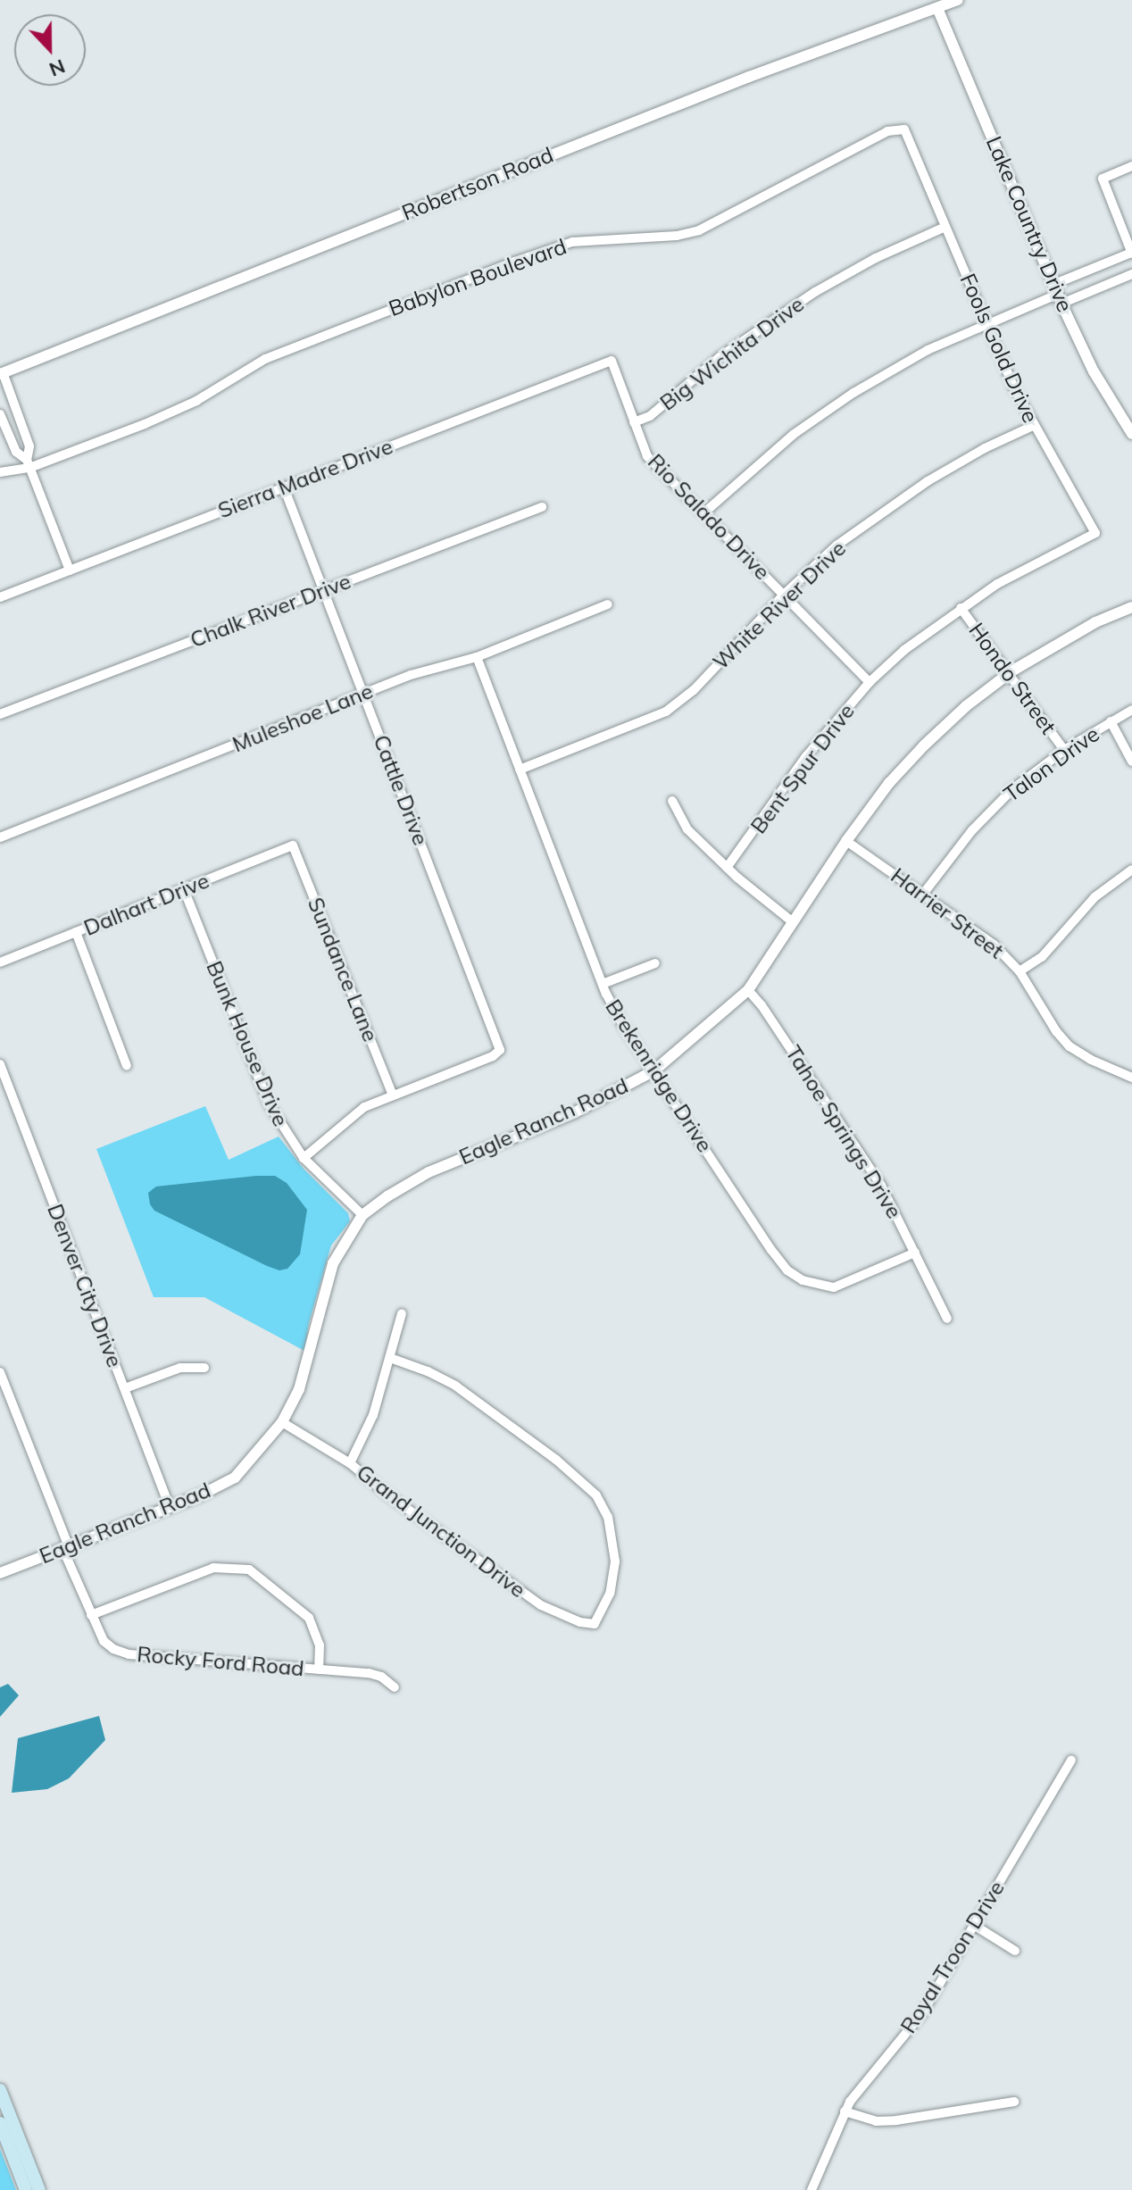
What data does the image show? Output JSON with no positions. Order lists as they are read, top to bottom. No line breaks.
{"streets":{"street":["Robertson Road","Lake Country Drive","Babylon Boulevard","Fools Gold Drive","Big Wichita Drive","Sierra Madre Drive","Rio Salado Drive","White River Drive","Chalk River Drive","Hondo Street","Muleshoe Lane","Talon Drive","Bent Spur Drive","Cattle Drive","Dalhart Drive","Harrier Street","Sundance Lane","Bunk House Drive","Brekenridge Drive","Eagle Ranch Road","Tahoe Springs Drive","Denver City Drive","Grand Junction Drive","Rocky Ford Road","Royal Troon Drive"]},"crossings":[["Robertson Road","Lake Country Drive"],["Babylon Boulevard","Fools Gold Drive"],["Fools Gold Drive","Big Wichita Drive"],["Fools Gold Drive","White River Drive"],["Fools Gold Drive","Bent Spur Drive"],["Big Wichita Drive","Rio Salado Drive"],["Sierra Madre Drive","Rio Salado Drive"],["Sierra Madre Drive","Cattle Drive"],["Rio Salado Drive","White River Drive"],["Rio Salado Drive","Bent Spur Drive"],["White River Drive","Brekenridge Drive"],["Chalk River Drive","Cattle Drive"],["Hondo Street","Talon Drive"],["Hondo Street","Bent Spur Drive"],["Hondo Street","Eagle Ranch Road"],["Muleshoe Lane","Cattle Drive"],["Muleshoe Lane","Brekenridge Drive"],["Talon Drive","Harrier Street"],["Cattle Drive","Sundance Lane"],["Dalhart Drive","Sundance Lane"],["Dalhart Drive","Bunk House Drive"],["Harrier Street","Eagle Ranch Road"],["Bunk House Drive","Eagle Ranch Road"],["Brekenridge Drive","Eagle Ranch Road"],["Brekenridge Drive","Tahoe Springs Drive"],["Eagle Ranch Road","Tahoe Springs Drive"],["Eagle Ranch Road","Denver City Drive"],["Eagle Ranch Road","Grand Junction Drive"],["Eagle Ranch Road","Rocky Ford Road"]],"north":"bottom"}
